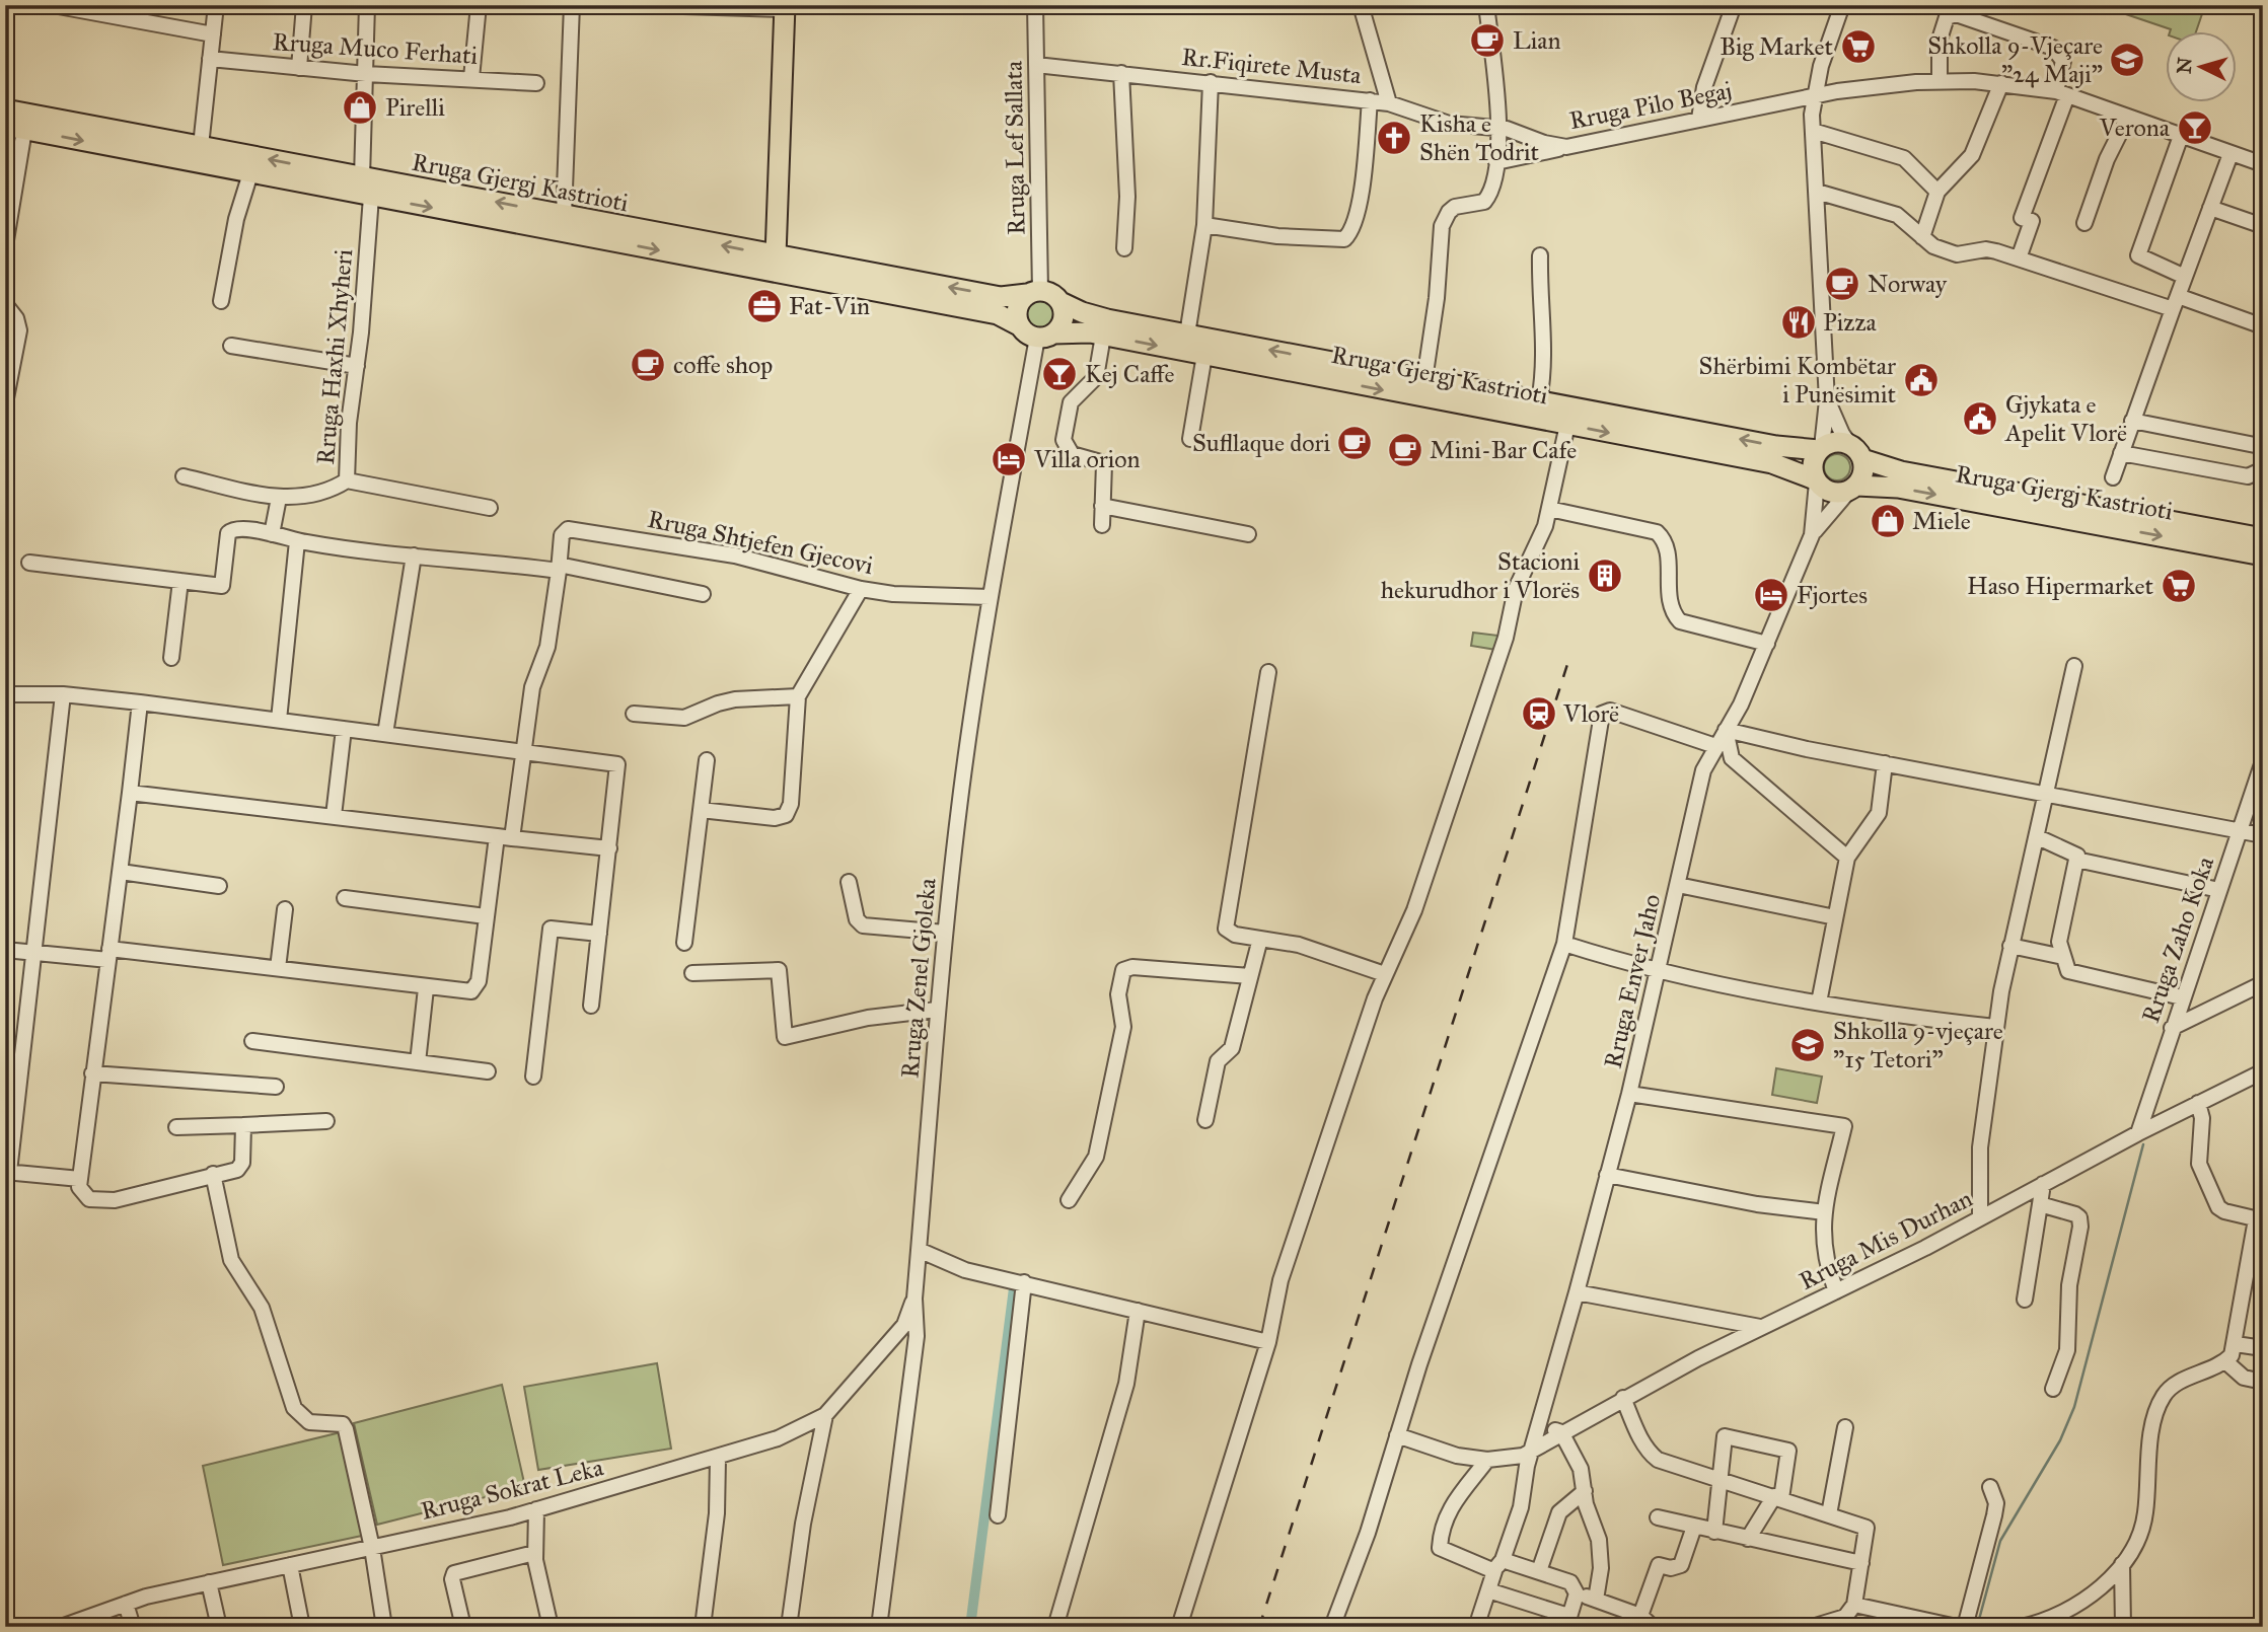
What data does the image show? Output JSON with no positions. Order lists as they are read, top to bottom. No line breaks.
{"streets":{"main road":["Rruga Gjergj Kastrioti"],"street":["Rruga Muco Ferhati","Rr.Fiqirete Musta","Rruga Pilo Begaj","Rruga Lef Sallata","Rruga Haxhi Xhyheri","Rruga Shtjefen Gjecovi","Rruga Zaho Koka","Rruga Zenel Gjoleka","Rruga Enver Jaho","Rruga Mis Durhan","Rruga Sokrat Leka"]},"crossings":[["Rr.Fiqirete Musta","Rruga Pilo Begaj"],["Rr.Fiqirete Musta","Rruga Lef Sallata"],["Rruga Lef Sallata","Rruga Gjergj Kastrioti"],["Rruga Lef Sallata","Rruga Zenel Gjoleka"],["Rruga Gjergj Kastrioti","Rruga Haxhi Xhyheri"],["Rruga Gjergj Kastrioti","Rruga Zenel Gjoleka"],["Rruga Shtjefen Gjecovi","Rruga Zenel Gjoleka"],["Rruga Zaho Koka","Rruga Mis Durhan"],["Rruga Zenel Gjoleka","Rruga Sokrat Leka"],["Rruga Enver Jaho","Rruga Mis Durhan"]],"places":{"cafe":["Lian","Norway","coffe shop","Sufllaque dori","Mini-Bar Cafe"],"supermarket":["Big Market","Haso Hipermarket"],"school or university":["Shkolla 9-Vjeçare \"24 Maji\"","Shkolla 9-vjeçare \"15 Tetori\""],"shop":["Pirelli","Miele"],"bar":["Verona","Kej Caffe"],"church":["Kisha e Shën Todrit"],"office":["Fat-Vin"],"restaurant":["Pizza"],"public building":["Shërbimi Kombëtar i Punësimit","Gjykata e Apelit Vlorë"],"hotel":["Villa orion","Fjortes"],"building":["Stacioni hekurudhor i Vlorës"],"station":["Vlorë"]},"north":"left"}
